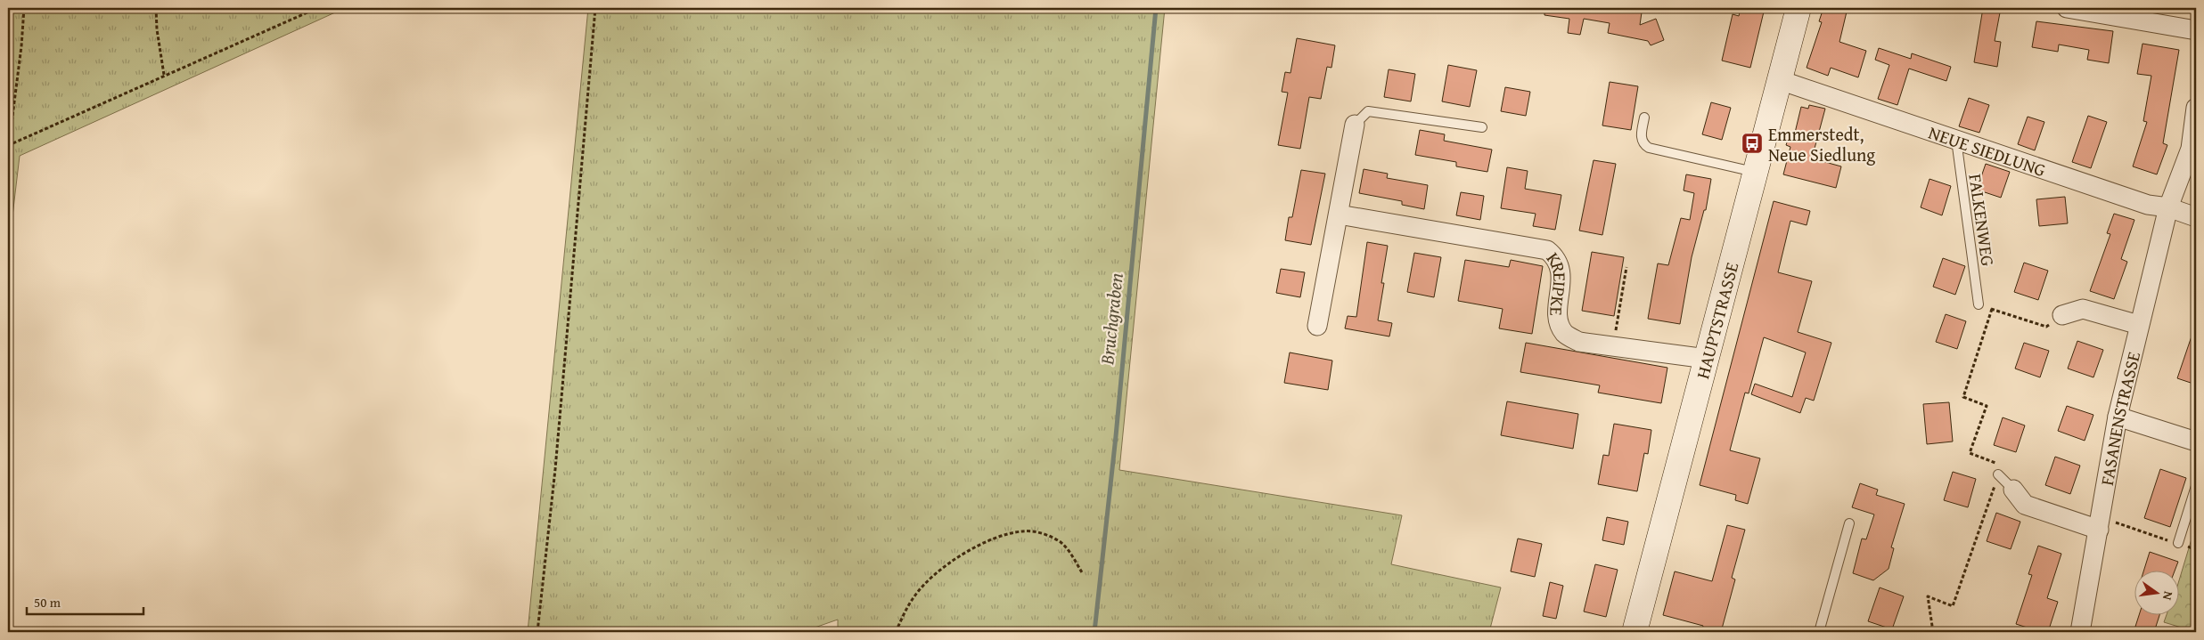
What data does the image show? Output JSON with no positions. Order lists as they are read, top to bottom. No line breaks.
{"streets":{"main road":["HAUPTSTRASSE"],"street":["NEUE SIEDLUNG","KREIPKE","FASANENSTRASSE"],"lane":["FALKENWEG"]},"crossings":[["NEUE SIEDLUNG","FALKENWEG"],["NEUE SIEDLUNG","HAUPTSTRASSE"],["NEUE SIEDLUNG","FASANENSTRASSE"],["KREIPKE","HAUPTSTRASSE"]],"water":["Bruchgraben"],"places":{"bus stop":["Emmerstedt, Neue Siedlung"]},"scale_bar":"50 m","north":"right"}
